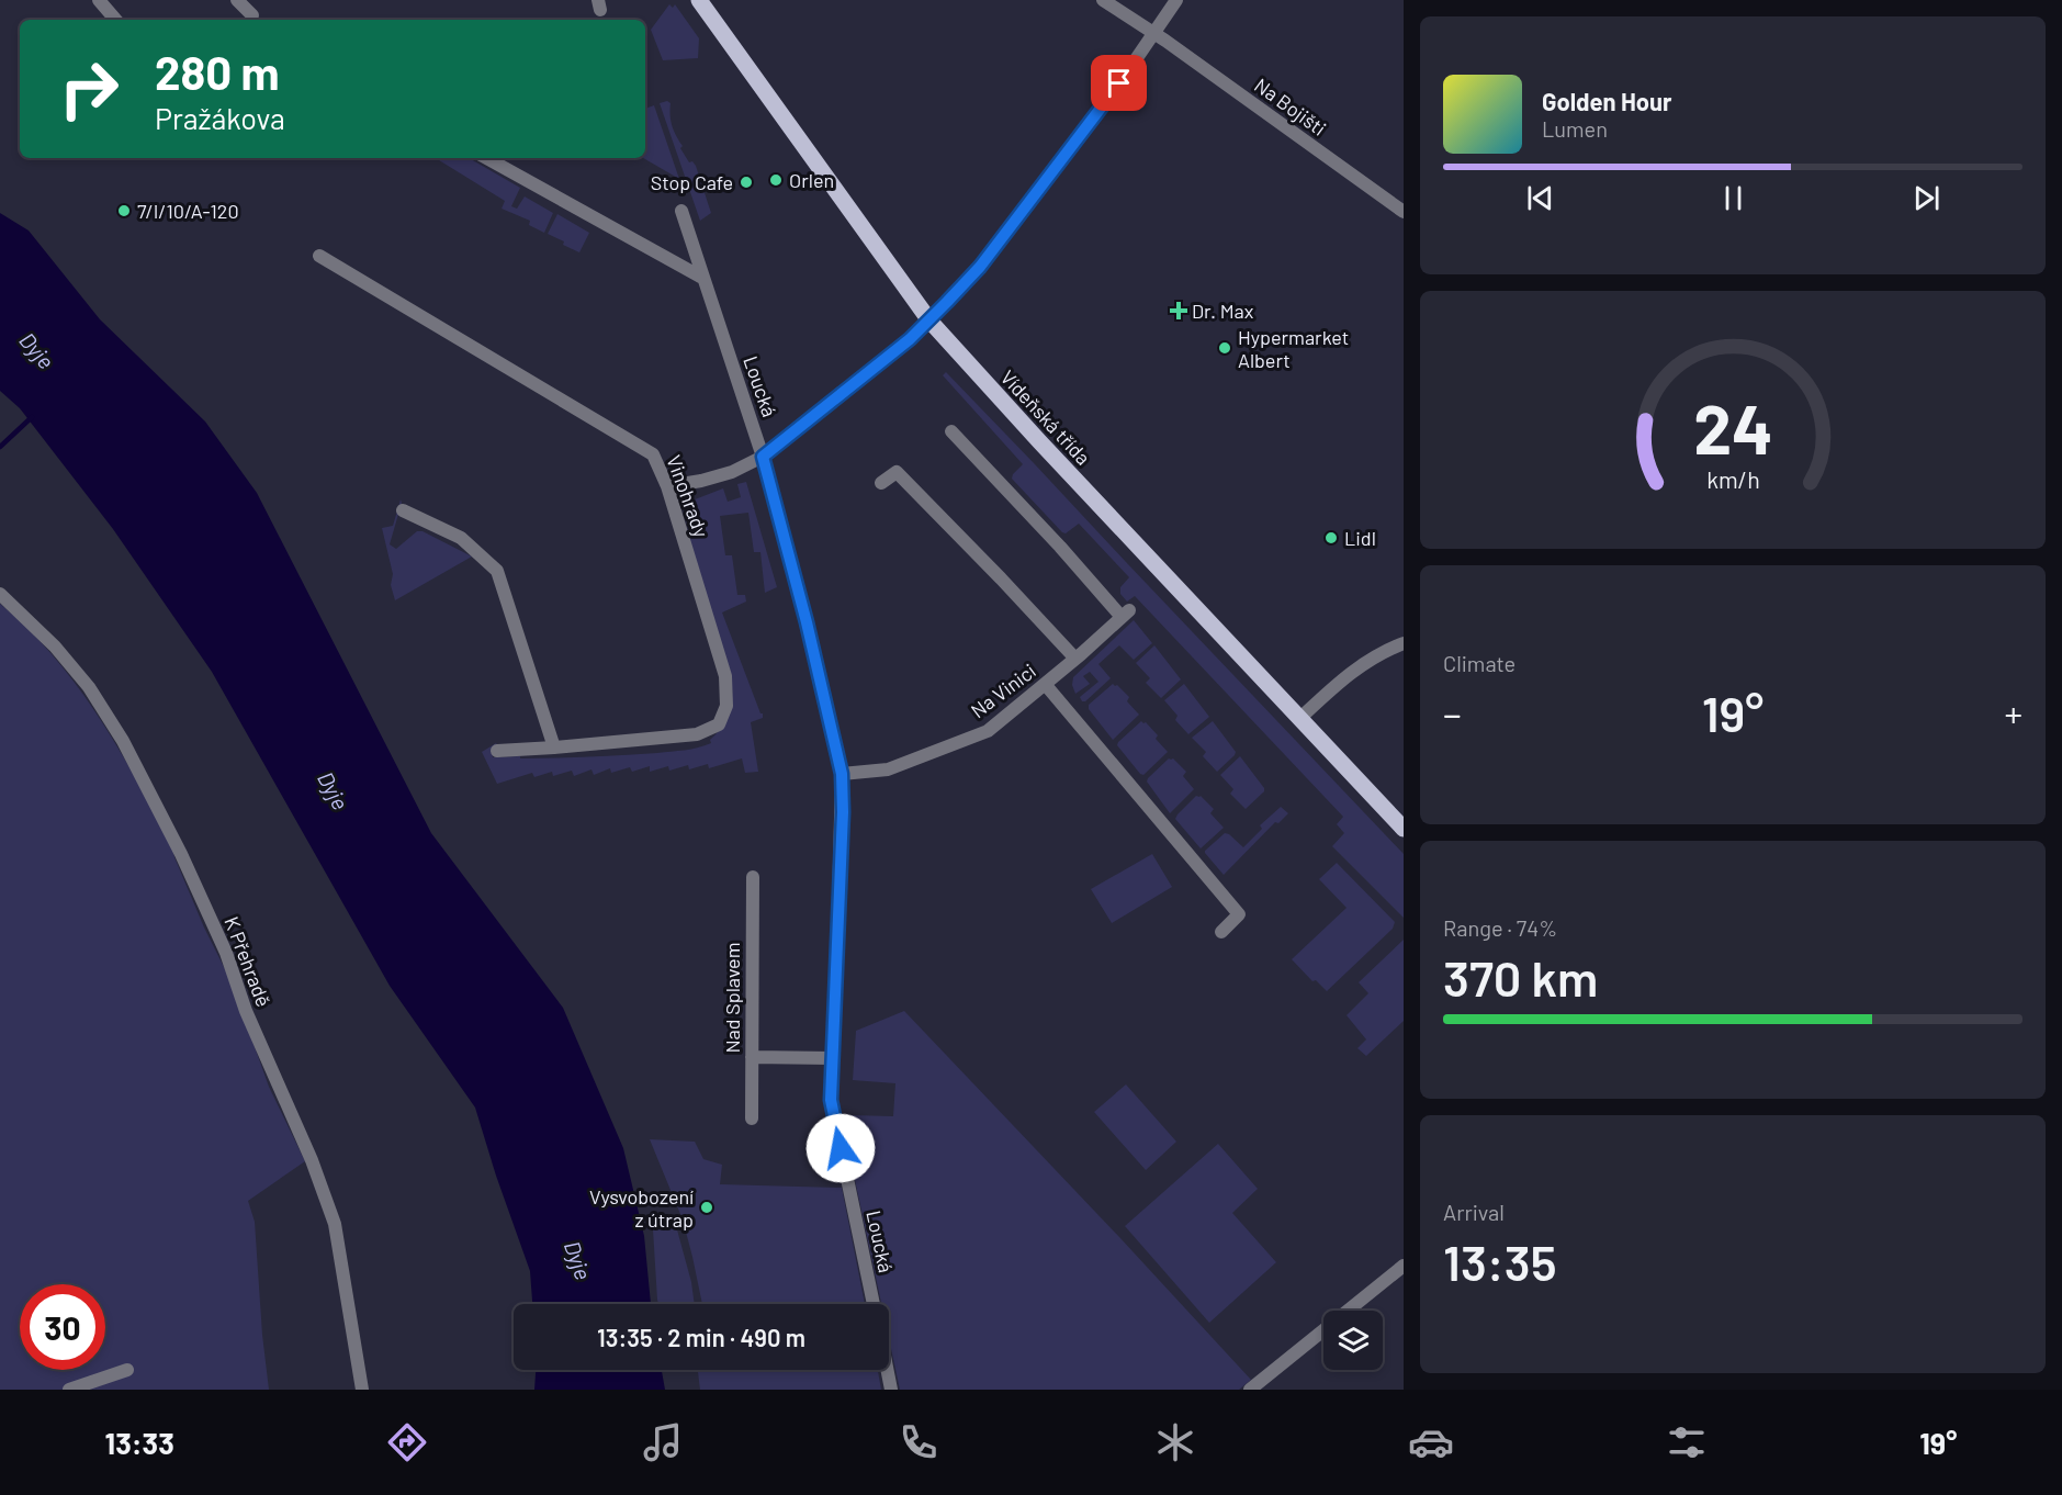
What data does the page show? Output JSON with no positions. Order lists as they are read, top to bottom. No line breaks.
{"streets":{"main road":["Vídeňská třída"],"street":["Na Bojišti","Loucká","Vinohrady","Na Vinici","K Přehradě","Nad Splavem"]},"crossings":[["Loucká","Na Vinici"]],"water":["Dyje"],"places":{"other":["Orlen","Stop Cafe","7/I/10/A-120","Hypermarket Albert","Lidl","Vysvobození z útrap"],"health":["Dr. Max"]},"page":{"turn":["280 m","Pražákova"],"song":["Golden Hour","Lumen"],"tile":["Climate",["Range · 74%","370 km"],["Arrival","13:35"]],"heat":["−","19°","+"],"limit":"30","trip":"13:35 · 2 min · 490 m","tabs":["13:33","19°"],"gauge":["24","km/h"]}}
